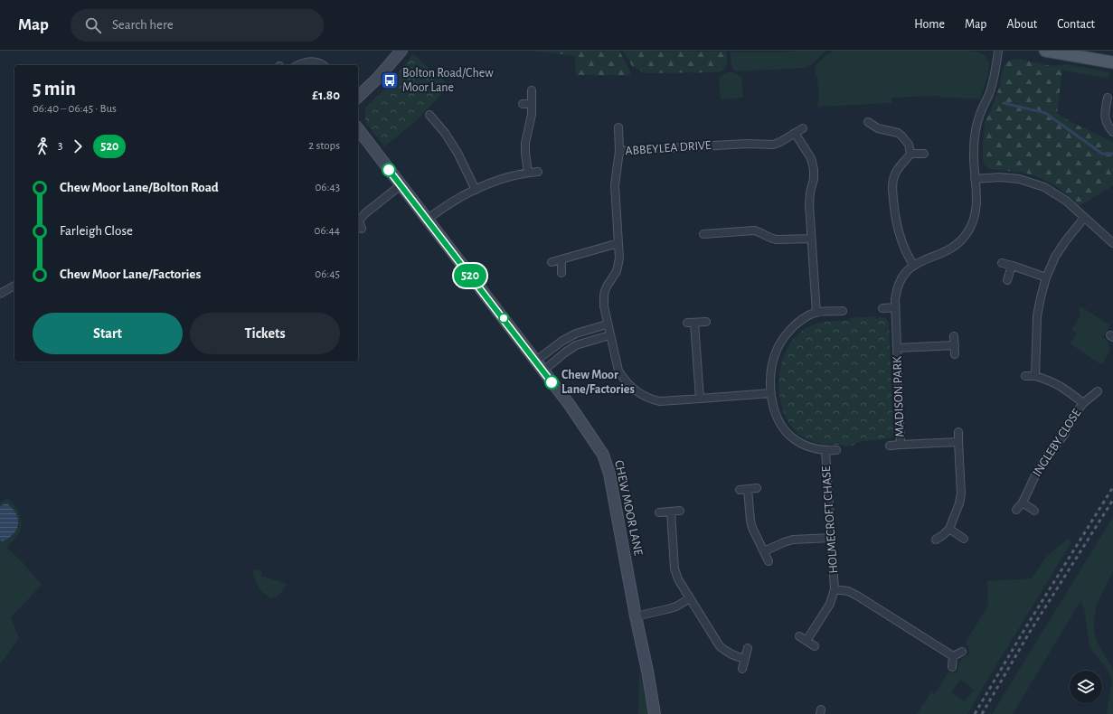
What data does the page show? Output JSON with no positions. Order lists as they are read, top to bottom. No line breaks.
{"streets":{"street":["ABBEYLEA DRIVE","MADISON PARK","INGLEBY CLOSE","CHEW MOOR LANE","HOLMECROFT CHASE"]},"places":{"bus stop":["Bolton Road/Chew Moor Lane"],"other":["Chew Moor Lane/Factories"]},"lines":["bus line 520"],"page":{"header":"Map","search":"Search here","nav":["Home","Map","About","Contact"],"on_map":"520","heading":["5 min","06:40 – 06:45 · Bus","£1.80"],"legs":["3","520","2 stops"],"list":[{"name":"Chew Moor Lane/Bolton Road","value":"06:43"},{"name":"Farleigh Close","value":"06:44"},{"name":"Chew Moor Lane/Factories","value":"06:45"}],"buttons":["Start","Tickets"]}}
